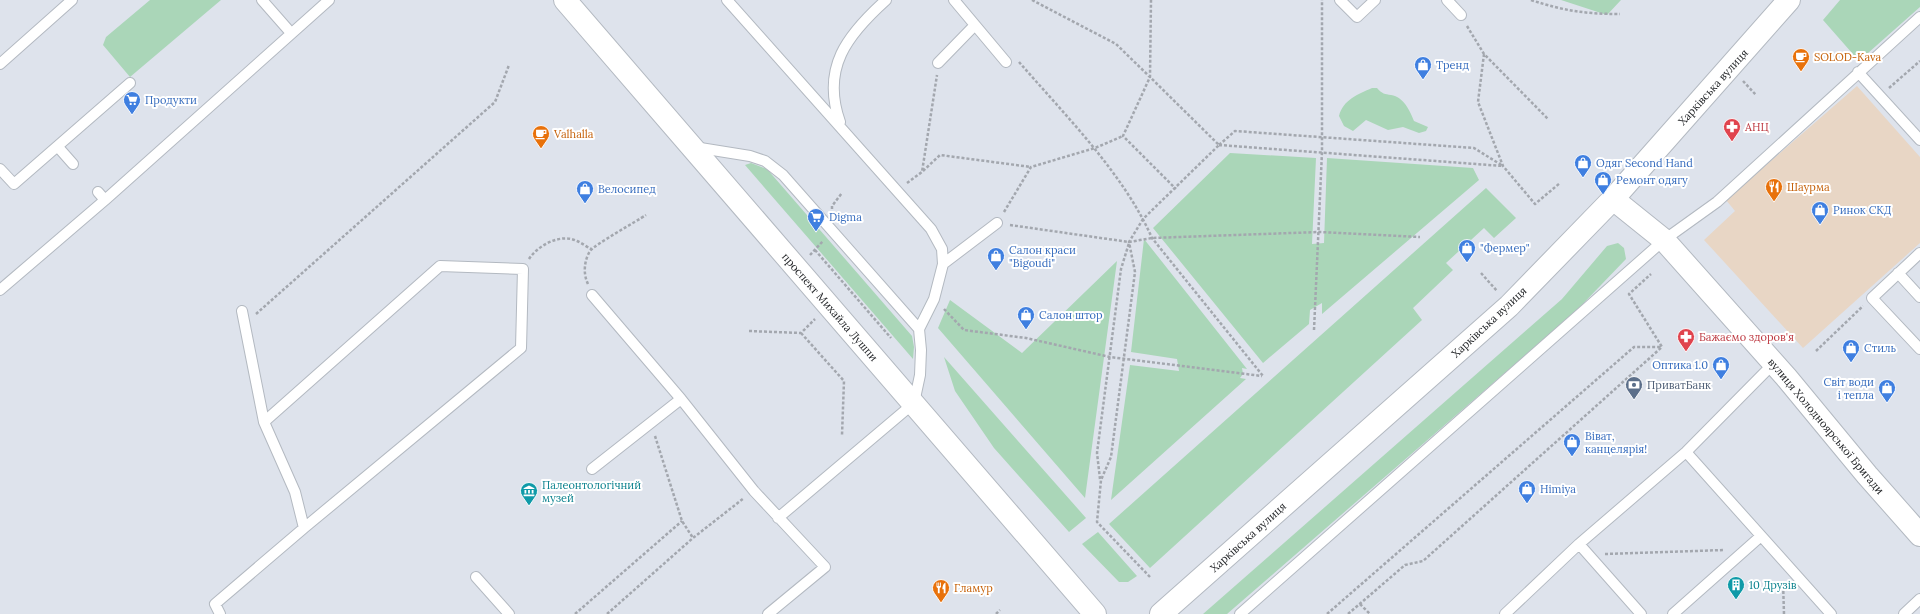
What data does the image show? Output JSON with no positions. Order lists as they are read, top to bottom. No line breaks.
{"streets":{"main road":["Харківська вулиця","проспект Михайла Лушпи","вулиця Холодноярської Бригади"]},"crossings":[["Харківська вулиця","вулиця Холодноярської Бригади"]],"places":{"cafe":["SOLOD-Kava","Valhalla"],"shop":["Тренд","Одяг Second Hand","Ремонт одягу","Велосипед","Ринок СКД","\"Фермер\"","Салон краси \"Bigoudi\"","Салон штор","Стиль","Оптика 1.0","Світ води і тепла","Віват, канцелярія!","Himiya"],"supermarket":["Продукти","Digma"],"pharmacy":["АНЦ","Бажаємо здоров'я"],"restaurant":["Шаурма","Гламур"],"bank":["ПриватБанк"],"museum":["Палеонтологічний музей"],"building":["10 Друзів"]}}
